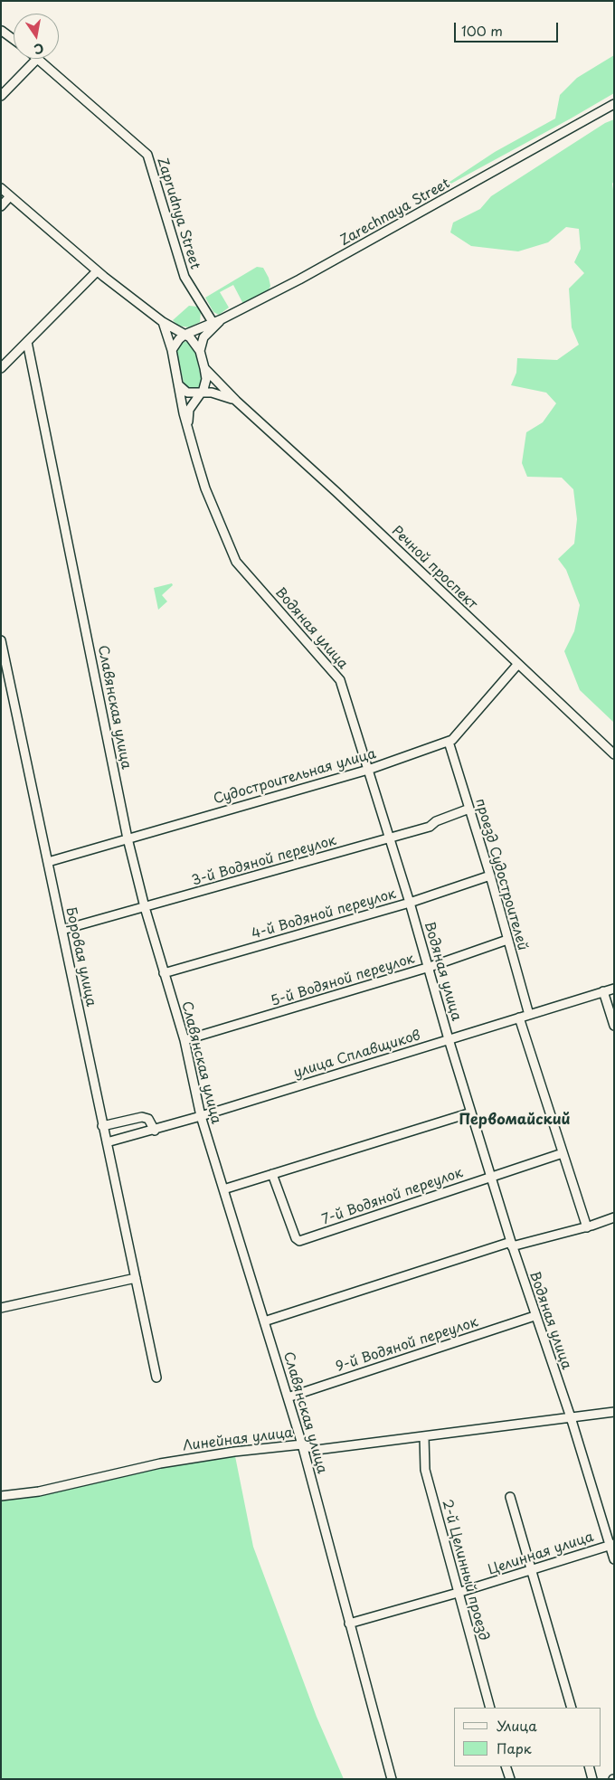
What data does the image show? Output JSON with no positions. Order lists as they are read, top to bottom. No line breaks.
{"streets":{"street":["Zarechnaya Street","Zaprudnya Street","Речной проспект","Водяная улица","Славянская улица","Судостроительная улица","3-й Водяной переулок","проезд Судостроителей","4-й Водяной переулок","Боровая улица","5-й Водяной переулок","улица Сплавщиков","7-й Водяной переулок","9-й Водяной переулок","Линейная улица","Целинная улица","2-й Целинный проезд"]},"crossings":[["Zarechnaya Street","Zaprudnya Street"],["Речной проспект","Судостроительная улица"],["Водяная улица","Судостроительная улица"],["Водяная улица","3-й Водяной переулок"],["Водяная улица","4-й Водяной переулок"],["Водяная улица","5-й Водяной переулок"],["Водяная улица","улица Сплавщиков"],["Водяная улица","7-й Водяной переулок"],["Водяная улица","9-й Водяной переулок"],["Водяная улица","Линейная улица"],["Водяная улица","Целинная улица"],["Славянская улица","Судостроительная улица"],["Славянская улица","3-й Водяной переулок"],["Славянская улица","4-й Водяной переулок"],["Славянская улица","5-й Водяной переулок"],["Славянская улица","улица Сплавщиков"],["Славянская улица","9-й Водяной переулок"],["Славянская улица","Линейная улица"],["Славянская улица","Целинная улица"],["Судостроительная улица","проезд Судостроителей"],["Судостроительная улица","Боровая улица"],["3-й Водяной переулок","проезд Судостроителей"],["3-й Водяной переулок","Боровая улица"],["проезд Судостроителей","4-й Водяной переулок"],["проезд Судостроителей","5-й Водяной переулок"],["проезд Судостроителей","улица Сплавщиков"],["Боровая улица","улица Сплавщиков"],["Линейная улица","2-й Целинный проезд"],["Целинная улица","2-й Целинный проезд"]],"districts":["Первомайский"],"legend":["Улица","Парк"],"scale_bar":"100 m","north":"bottom"}
